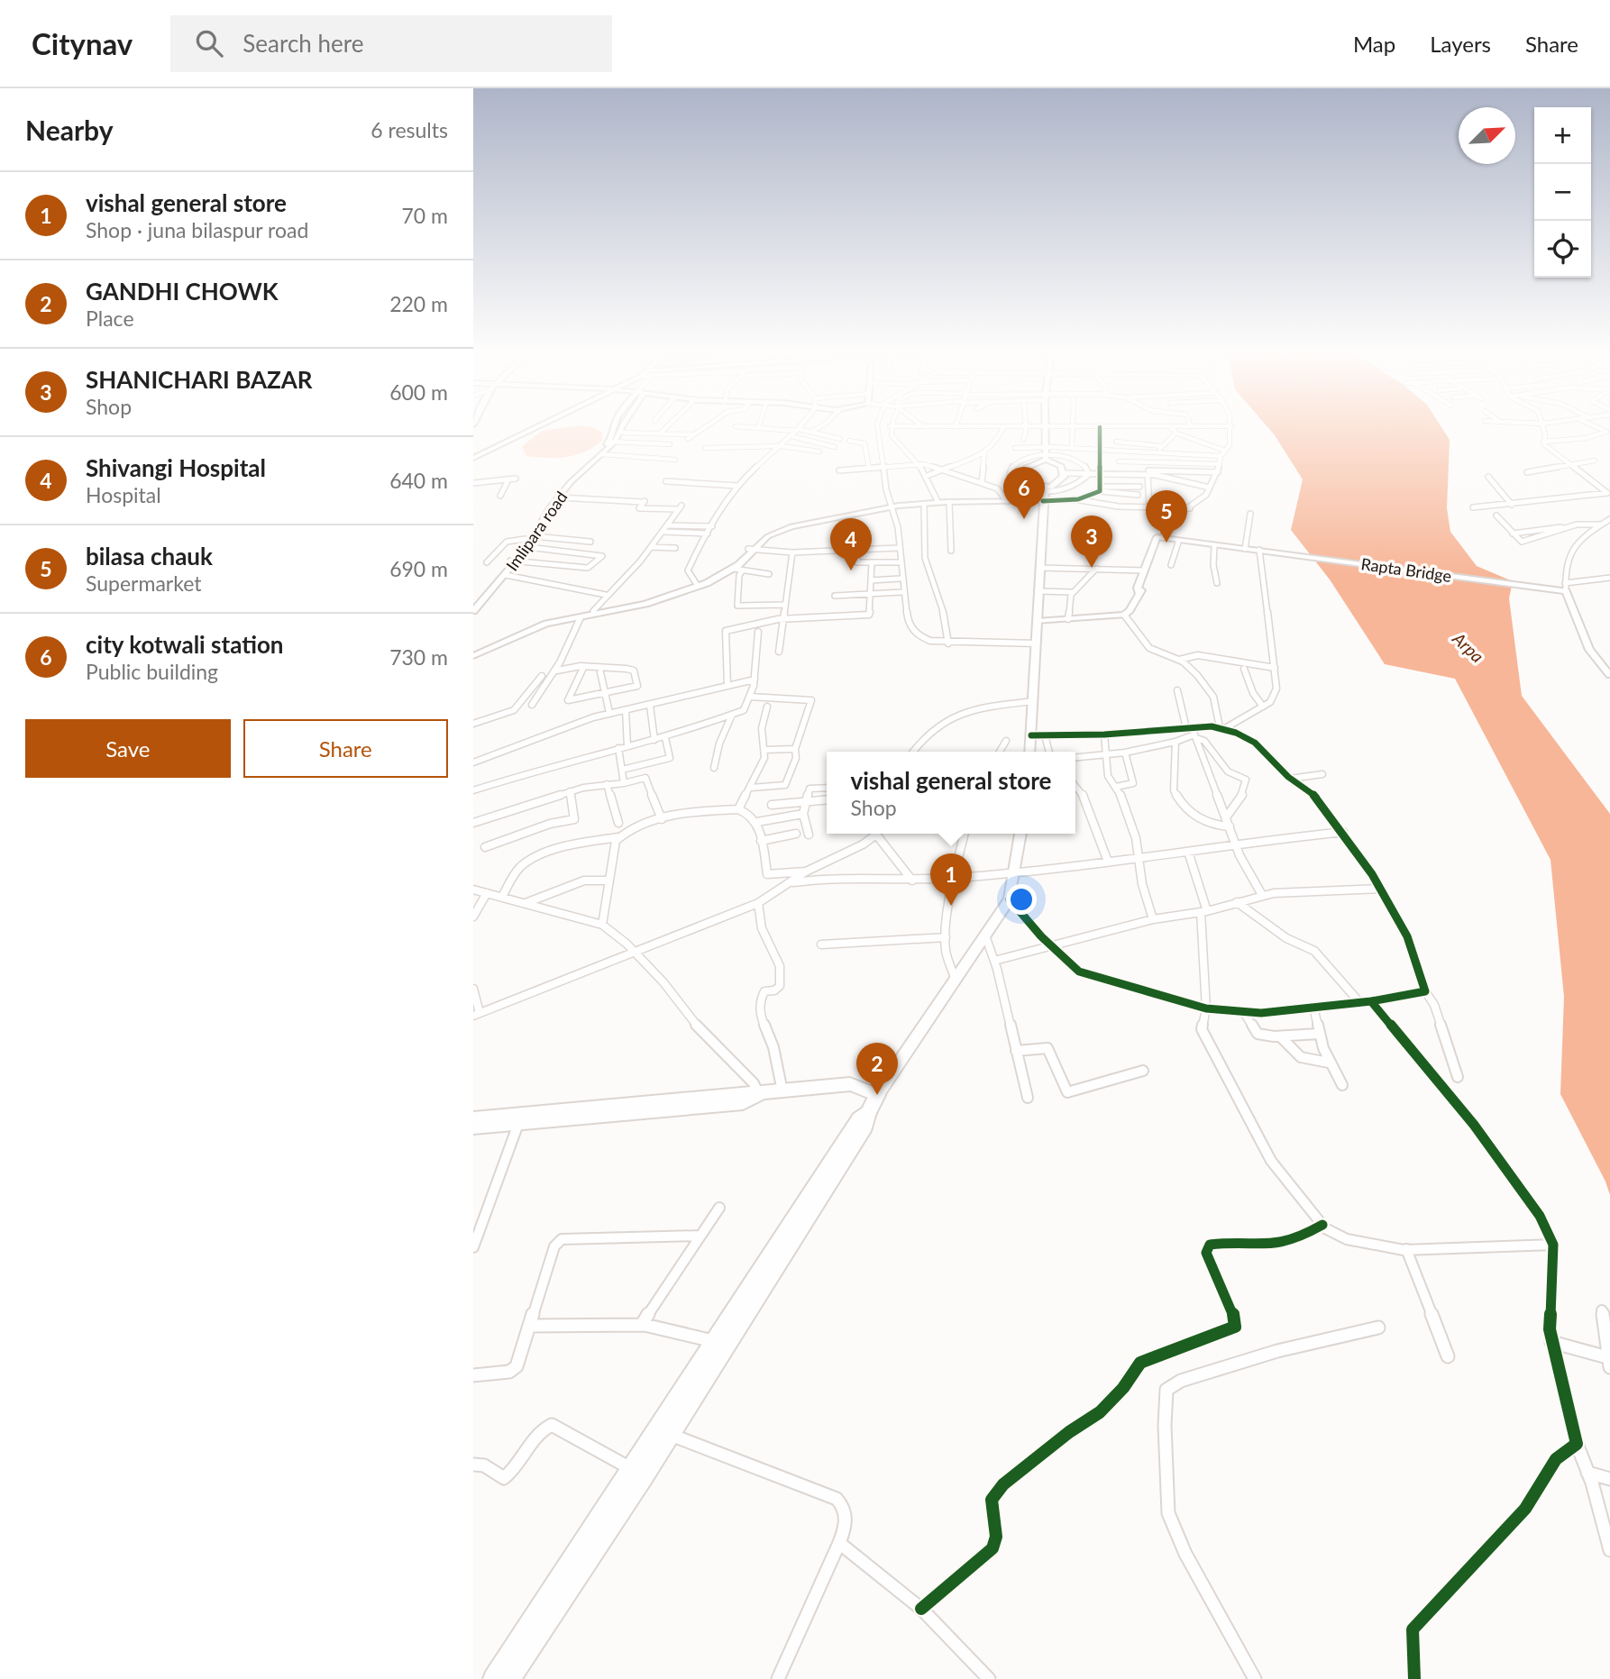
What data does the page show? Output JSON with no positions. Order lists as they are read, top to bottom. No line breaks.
{"streets":{"street":["Imlipara road","Rapta Bridge"]},"water":["Arpa"],"north":"top right","page":{"header":"Citynav","search":"Search here","nav":["Map","Layers","Share"],"heading":["Nearby","6 results"],"map_buttons":["+","−"],"list":[{"mark":"1","name":"vishal general store","note":"Shop · juna bilaspur road","value":"70 m"},{"mark":"2","name":"GANDHI CHOWK","note":"Place","value":"220 m"},{"mark":"3","name":"SHANICHARI BAZAR","note":"Shop","value":"600 m"},{"mark":"4","name":"Shivangi Hospital","note":"Hospital","value":"640 m"},{"mark":"5","name":"bilasa chauk","note":"Supermarket","value":"690 m"},{"mark":"6","name":"city kotwali station","note":"Public building","value":"730 m"}],"pins":["6","5","3","4","1","2"],"buttons":["Save","Share"],"popup":["vishal general store","Shop"]}}
